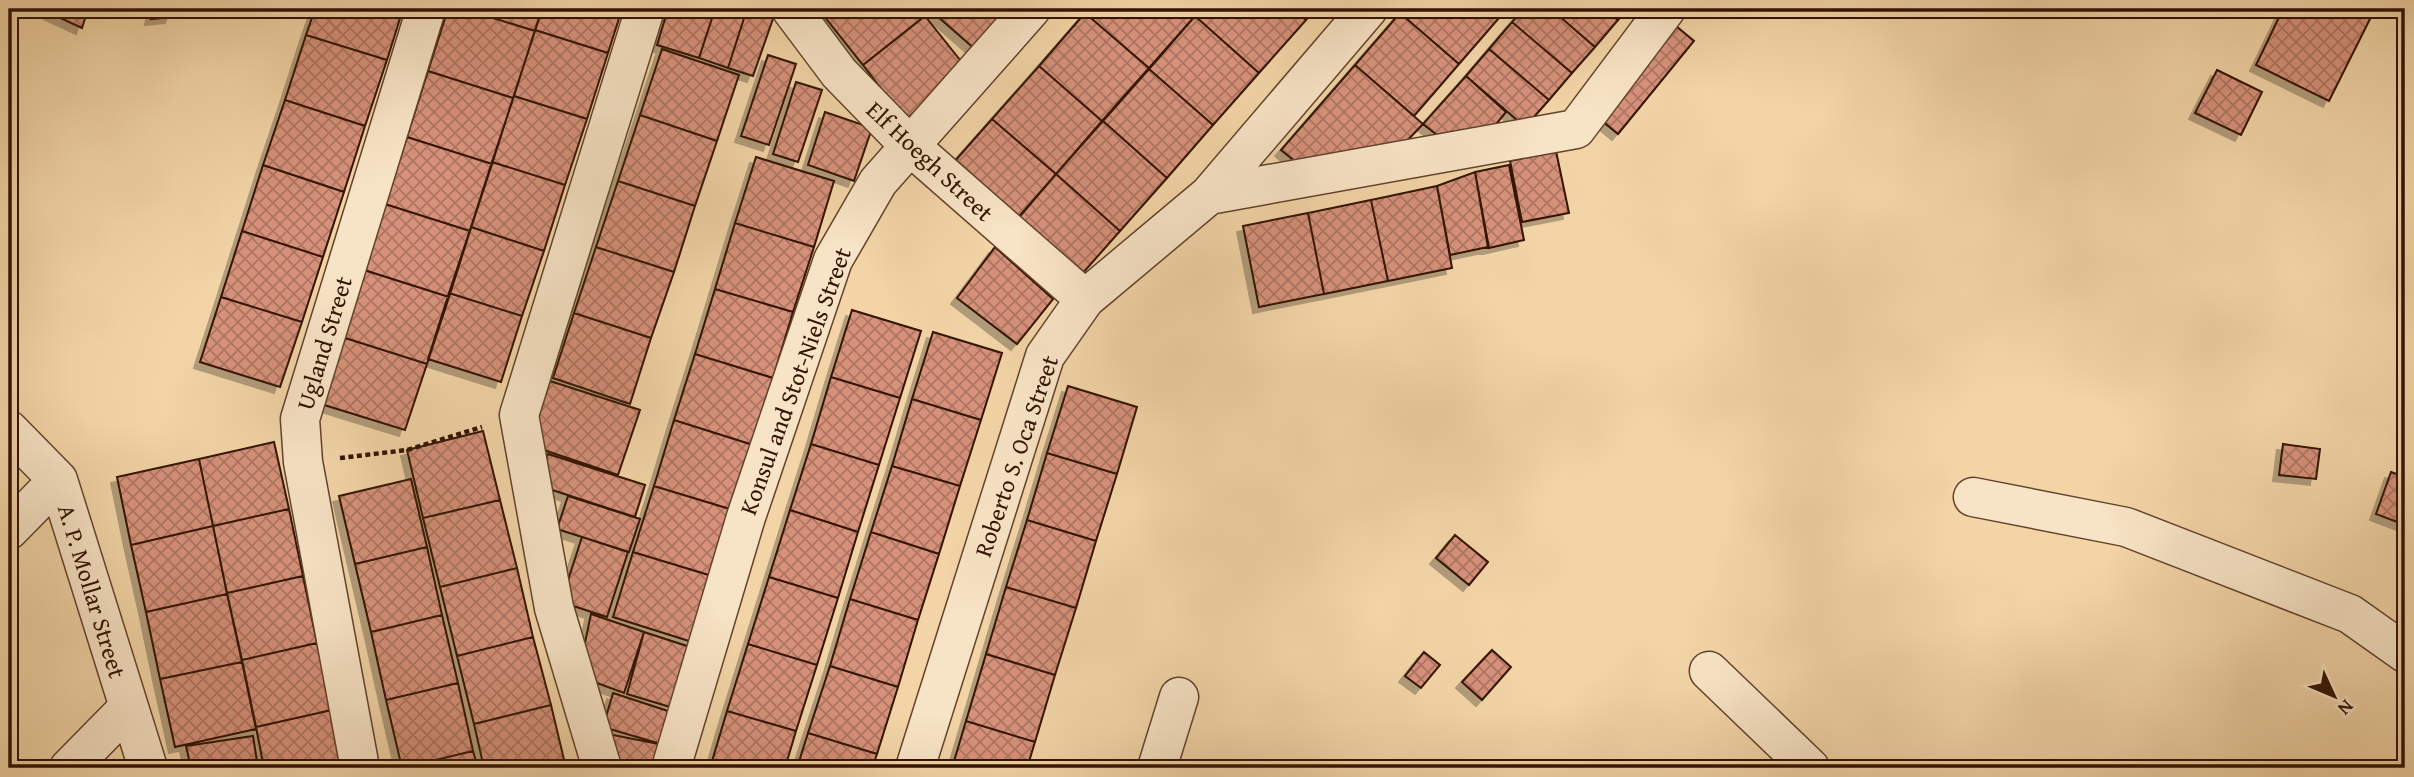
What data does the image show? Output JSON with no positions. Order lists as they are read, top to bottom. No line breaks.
{"streets":{"street":["Elf Hoegh Street","Ugland Street","Konsul and Stot-Niels Street","Roberto S. Oca Street","A. P. Mollar Street"]},"crossings":[["Elf Hoegh Street","Konsul and Stot-Niels Street"],["Elf Hoegh Street","Roberto S. Oca Street"]],"north":"bottom right"}
